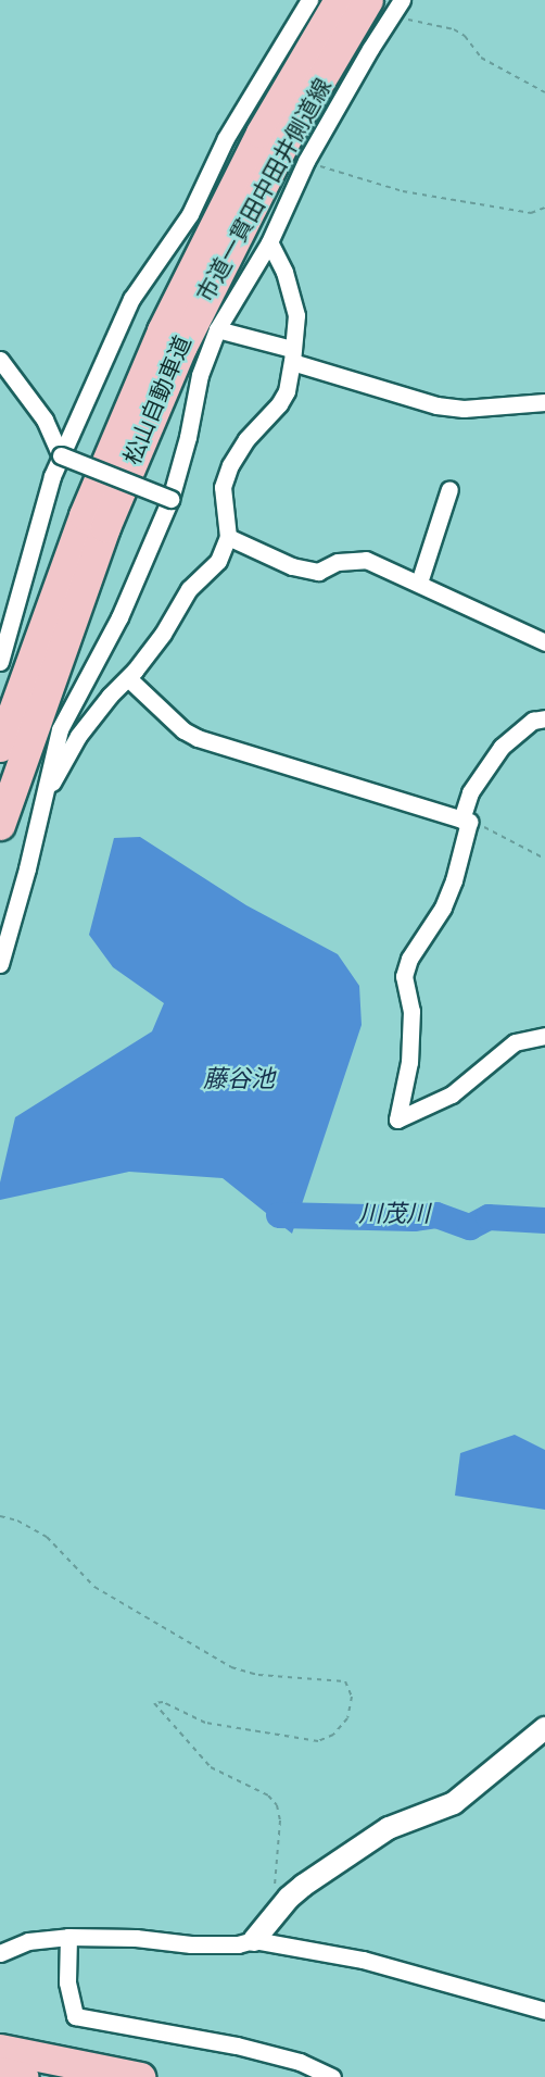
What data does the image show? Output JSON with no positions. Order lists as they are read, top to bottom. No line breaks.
{"streets":{"highway":["松山自動車道"],"street":["市道一貫田中田井側道線"]},"water":["藤谷池","川茂川"]}
